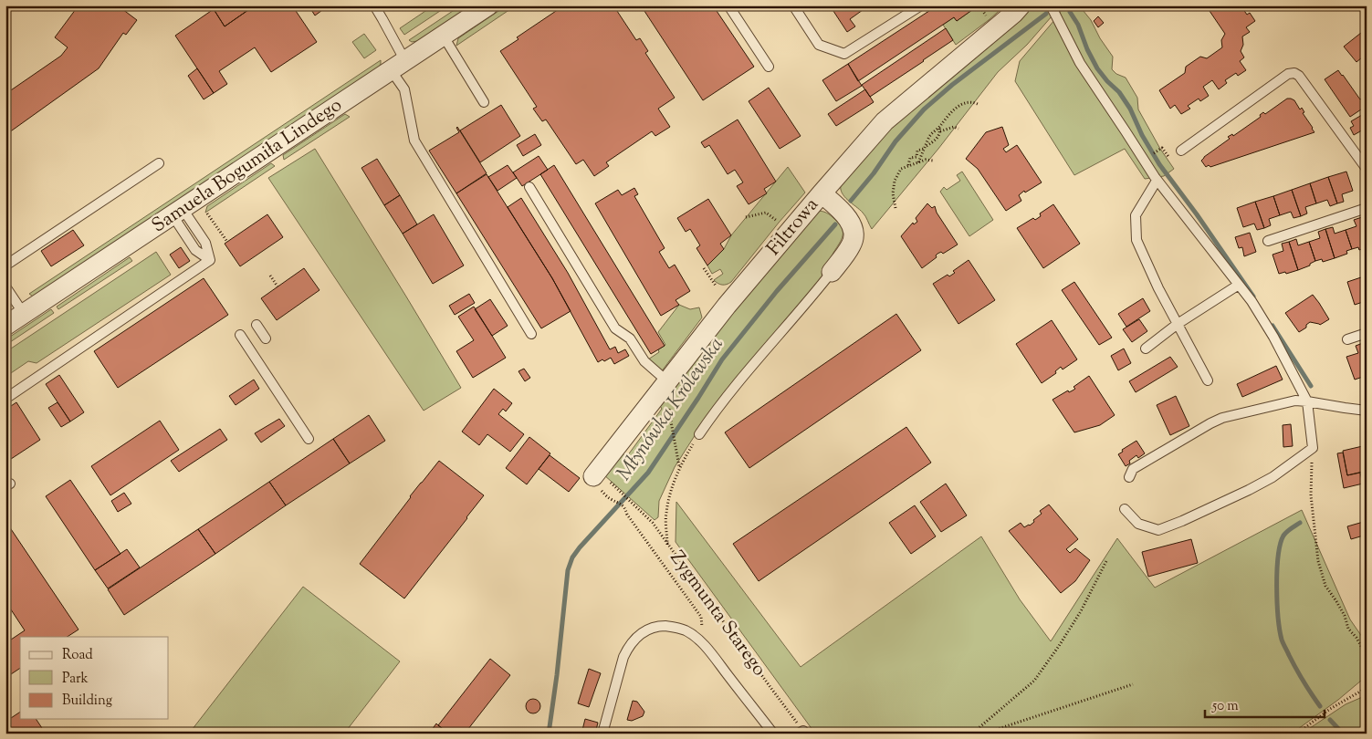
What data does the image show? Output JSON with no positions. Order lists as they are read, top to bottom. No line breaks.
{"streets":{"street":["Samuela Bogumiła Lindego","Filtrowa"],"path":["Zygmunta Starego"]},"water":["Młynówka Królewska"],"legend":["Road","Park","Building"],"scale_bar":"50 m"}
